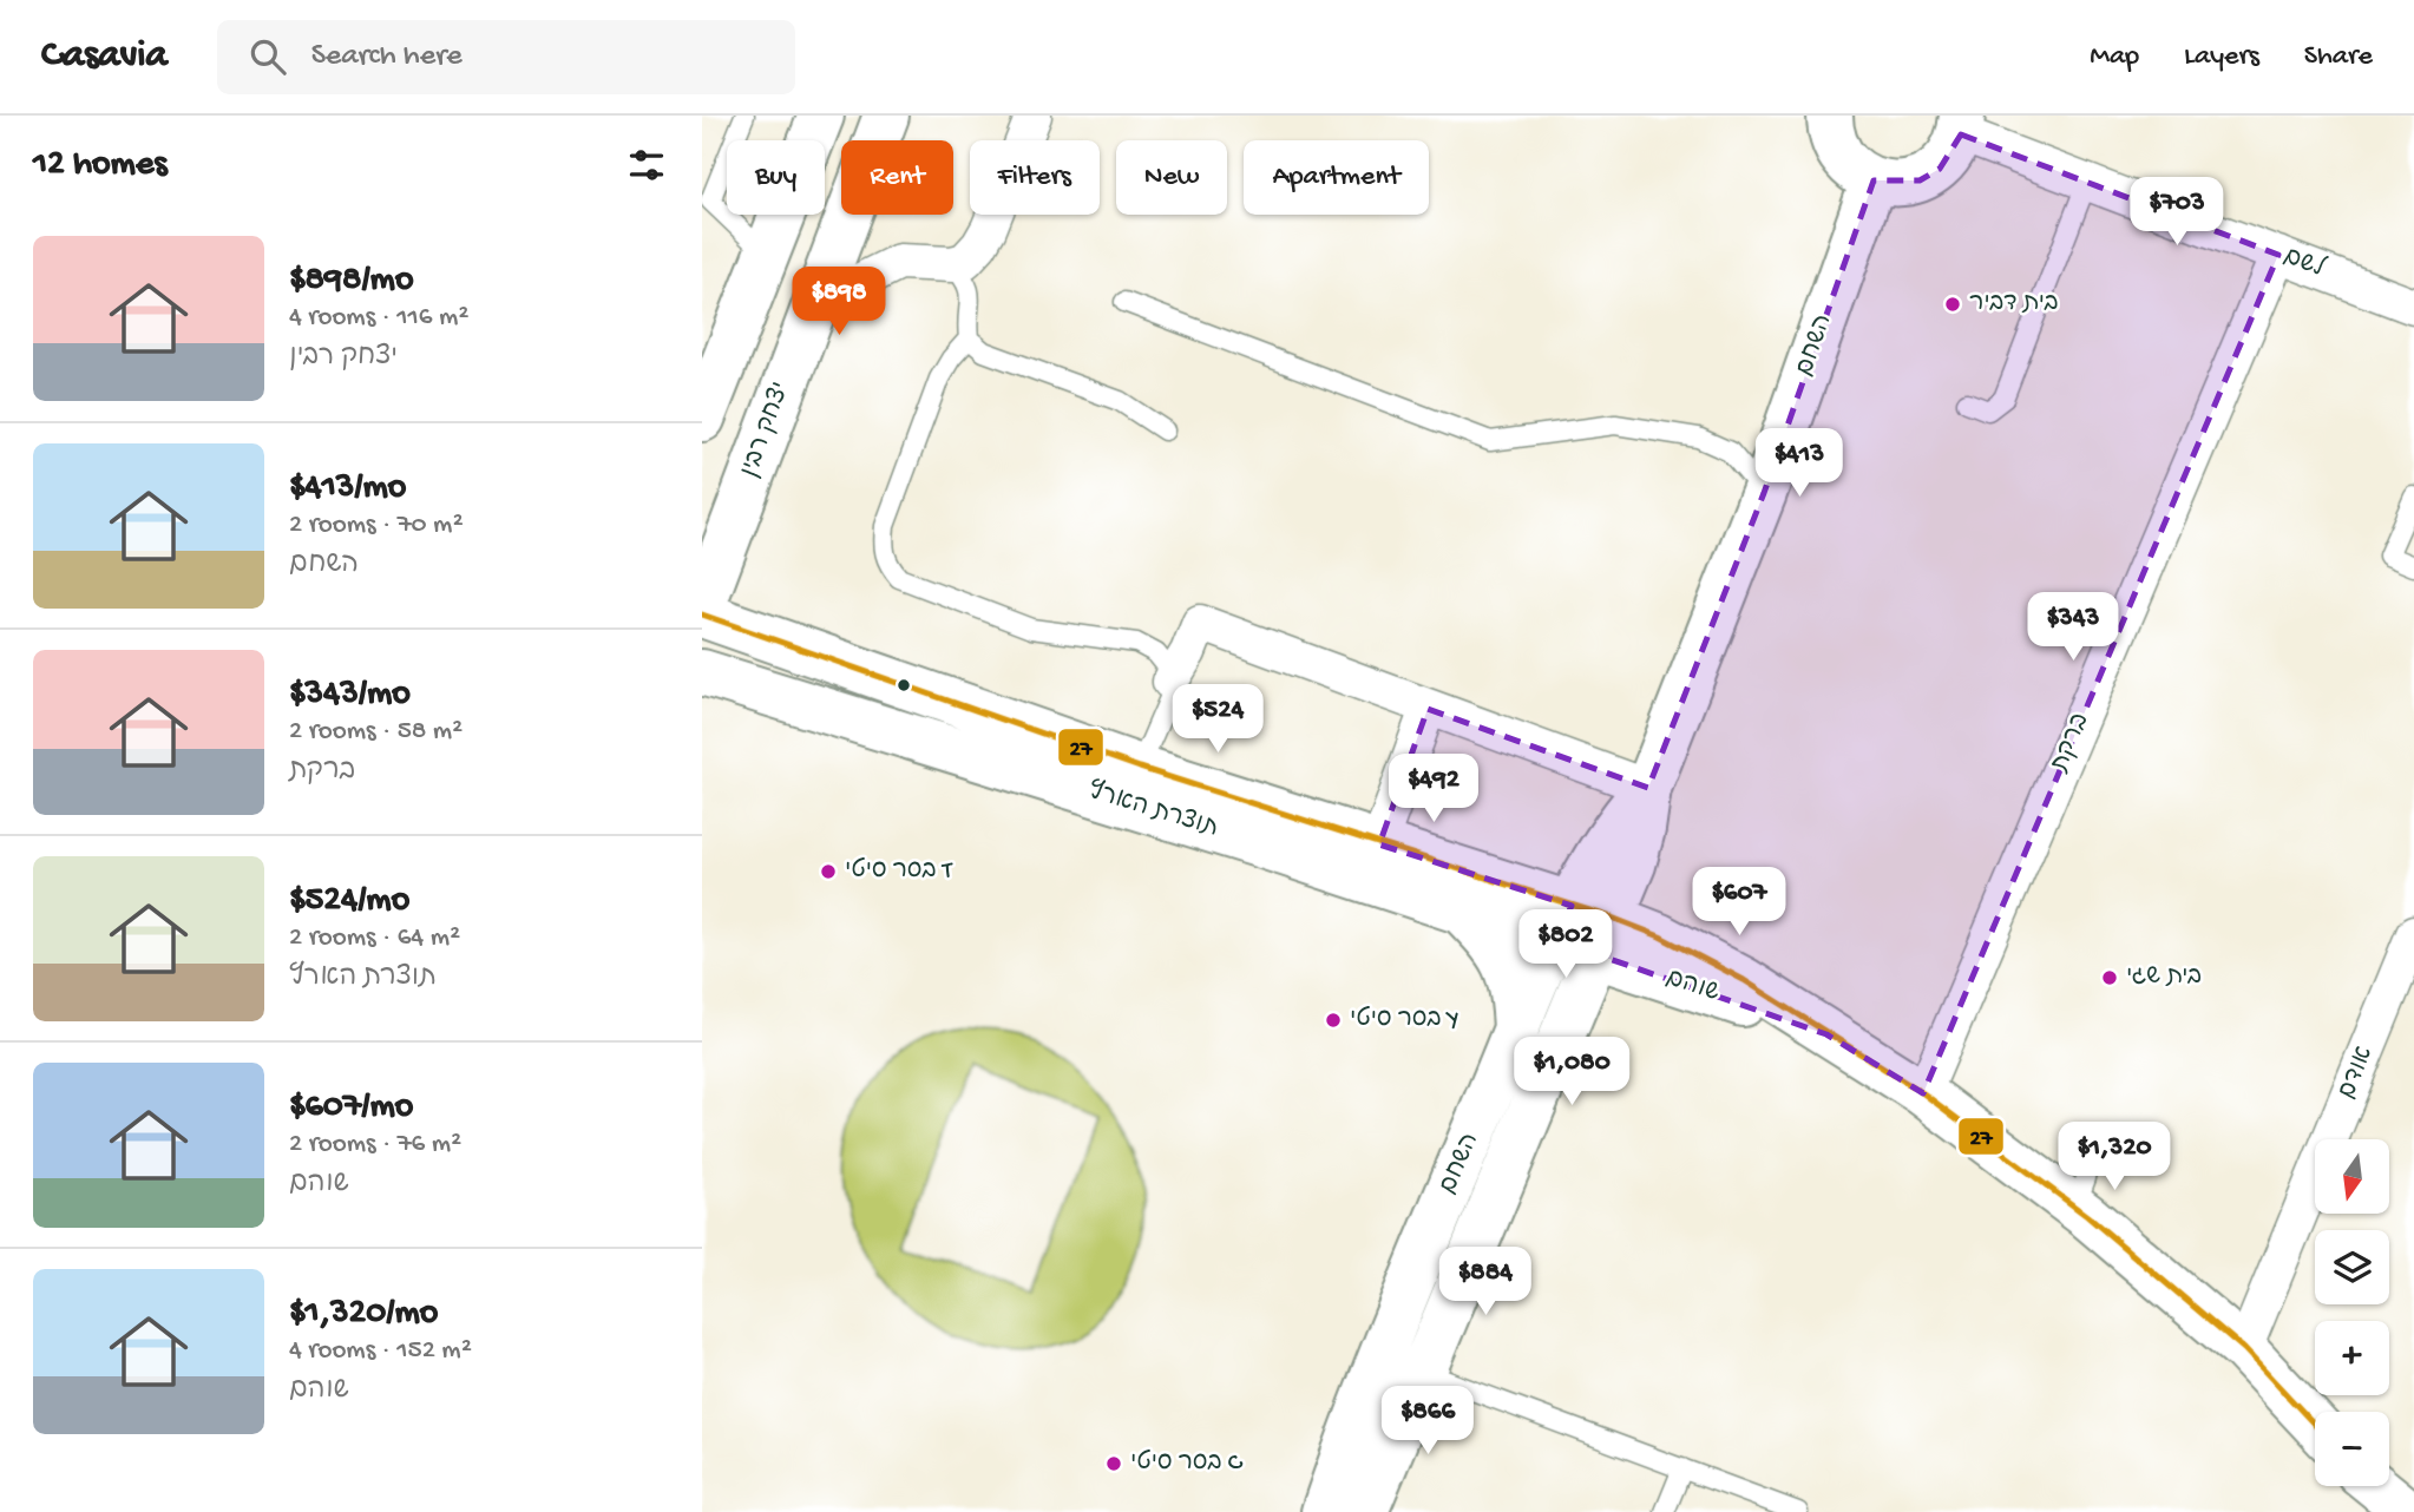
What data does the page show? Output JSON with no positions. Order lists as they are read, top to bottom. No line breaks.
{"streets":{"street":["לשם","השחם","יצחק רבין","ברקת","תוצרת הארץ","שוהם","אודם"]},"crossings":[["לשם","ברקת"],["השחם","תוצרת הארץ"],["השחם","שוהם"],["ברקת","שוהם"],["תוצרת הארץ","שוהם"],["שוהם","אודם"]],"places":["בית דביר","בסר סיטי T","בית שגי","בסר סיטי Y","בסר סיטי C"],"lines":["transit line 27"],"north":"bottom","page":{"header":"Casavia","search":"Search here","nav":["Map","Layers","Share"],"heading":"12 homes","chip":["Buy","Rent","Filters","New","Apartment"],"price":["$703","$898","$413","$343","$524","$492","$607","$802","$1,080","$1,320","$884","$866"],"list":[{"name":"$898/mo","note":"4 rooms · 116 m² · יצחק רבין"},{"name":"$413/mo","note":"2 rooms · 70 m² · השחם"},{"name":"$343/mo","note":"2 rooms · 58 m² · ברקת"},{"name":"$524/mo","note":"2 rooms · 64 m² · תוצרת הארץ"},{"name":"$607/mo","note":"2 rooms · 76 m² · שוהם"},{"name":"$1,320/mo","note":"4 rooms · 152 m² · שוהם"}],"map_buttons":["+","−"]}}
